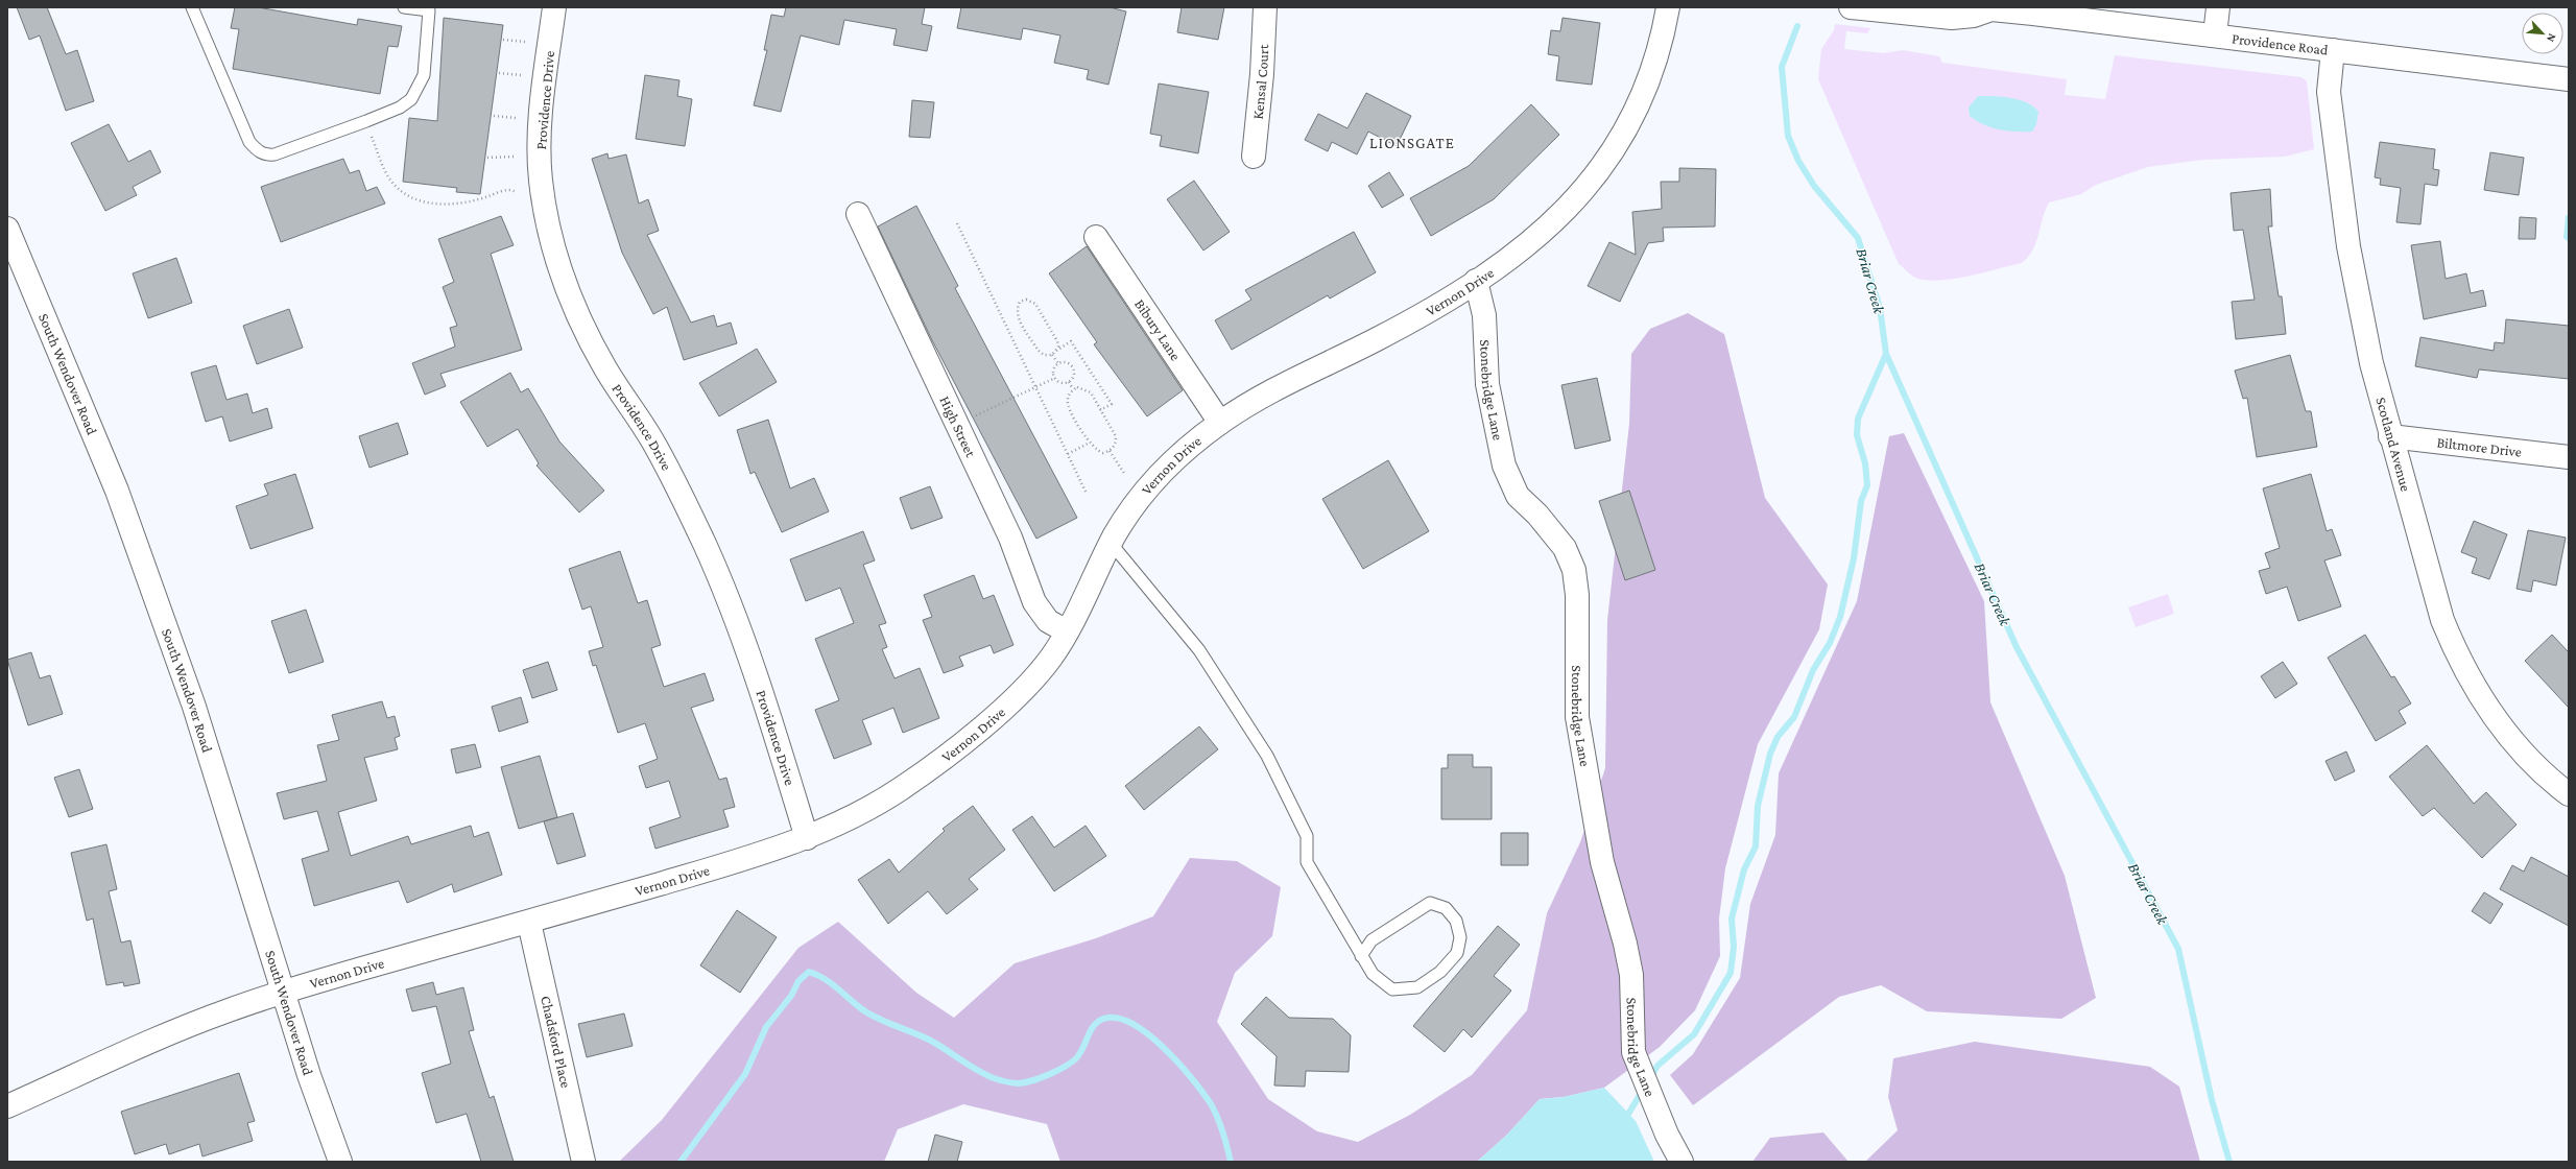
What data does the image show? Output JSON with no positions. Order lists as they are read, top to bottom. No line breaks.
{"streets":{"street":["Providence Road","Kensal Court","Providence Drive","Vernon Drive","Bibury Lane","South Wendover Road","Stonebridge Lane","High Street","Scotland Avenue","Biltmore Drive","Chadsford Place"]},"crossings":[["Providence Road","Scotland Avenue"],["Providence Drive","Vernon Drive"],["Vernon Drive","Bibury Lane"],["Vernon Drive","South Wendover Road"],["Vernon Drive","Stonebridge Lane"],["Vernon Drive","High Street"],["Vernon Drive","Chadsford Place"],["Scotland Avenue","Biltmore Drive"]],"districts":["LIONSGATE"],"water":["Briar Creek"],"north":"bottom right"}
